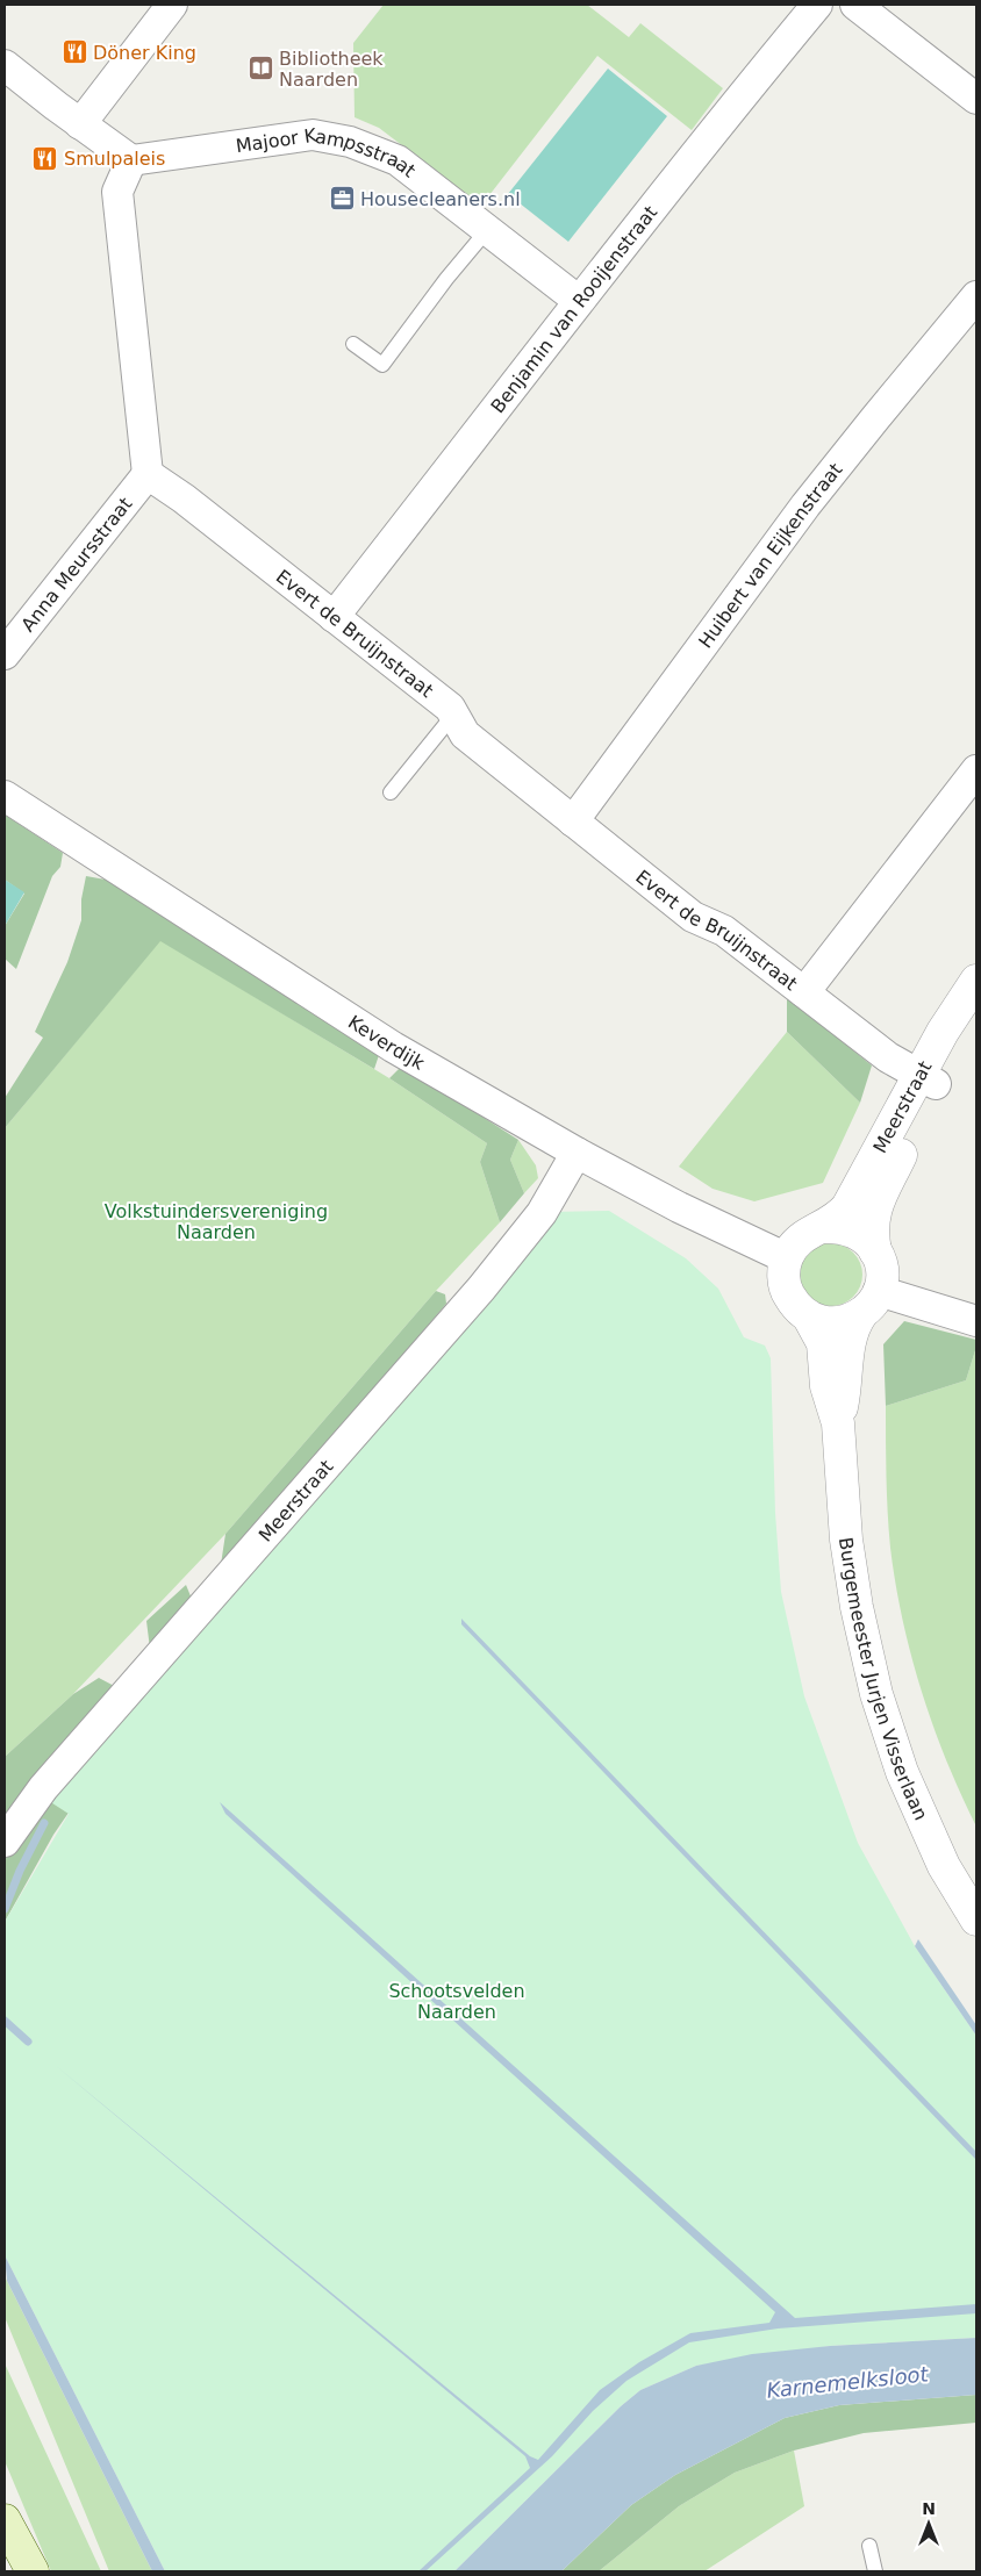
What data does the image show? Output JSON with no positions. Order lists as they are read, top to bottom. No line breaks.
{"streets":{"street":["Majoor Kampsstraat","Benjamin van Rooijenstraat","Huibert van Eijkenstraat","Anna Meursstraat","Evert de Bruijnstraat","Keverdijk","Meerstraat","Burgemeester Jurjen Visserlaan"]},"crossings":[["Majoor Kampsstraat","Benjamin van Rooijenstraat"],["Benjamin van Rooijenstraat","Evert de Bruijnstraat"],["Huibert van Eijkenstraat","Evert de Bruijnstraat"],["Anna Meursstraat","Evert de Bruijnstraat"],["Evert de Bruijnstraat","Meerstraat"],["Keverdijk","Meerstraat"],["Keverdijk","Burgemeester Jurjen Visserlaan"],["Meerstraat","Burgemeester Jurjen Visserlaan"]],"water":["Karnemelksloot"],"parks":["Volkstuindersvereniging Naarden","Schootsvelden Naarden"],"places":{"restaurant":["Döner King","Smulpaleis"],"library":["Bibliotheek Naarden"],"office":["Housecleaners.nl"]},"north":"top"}
